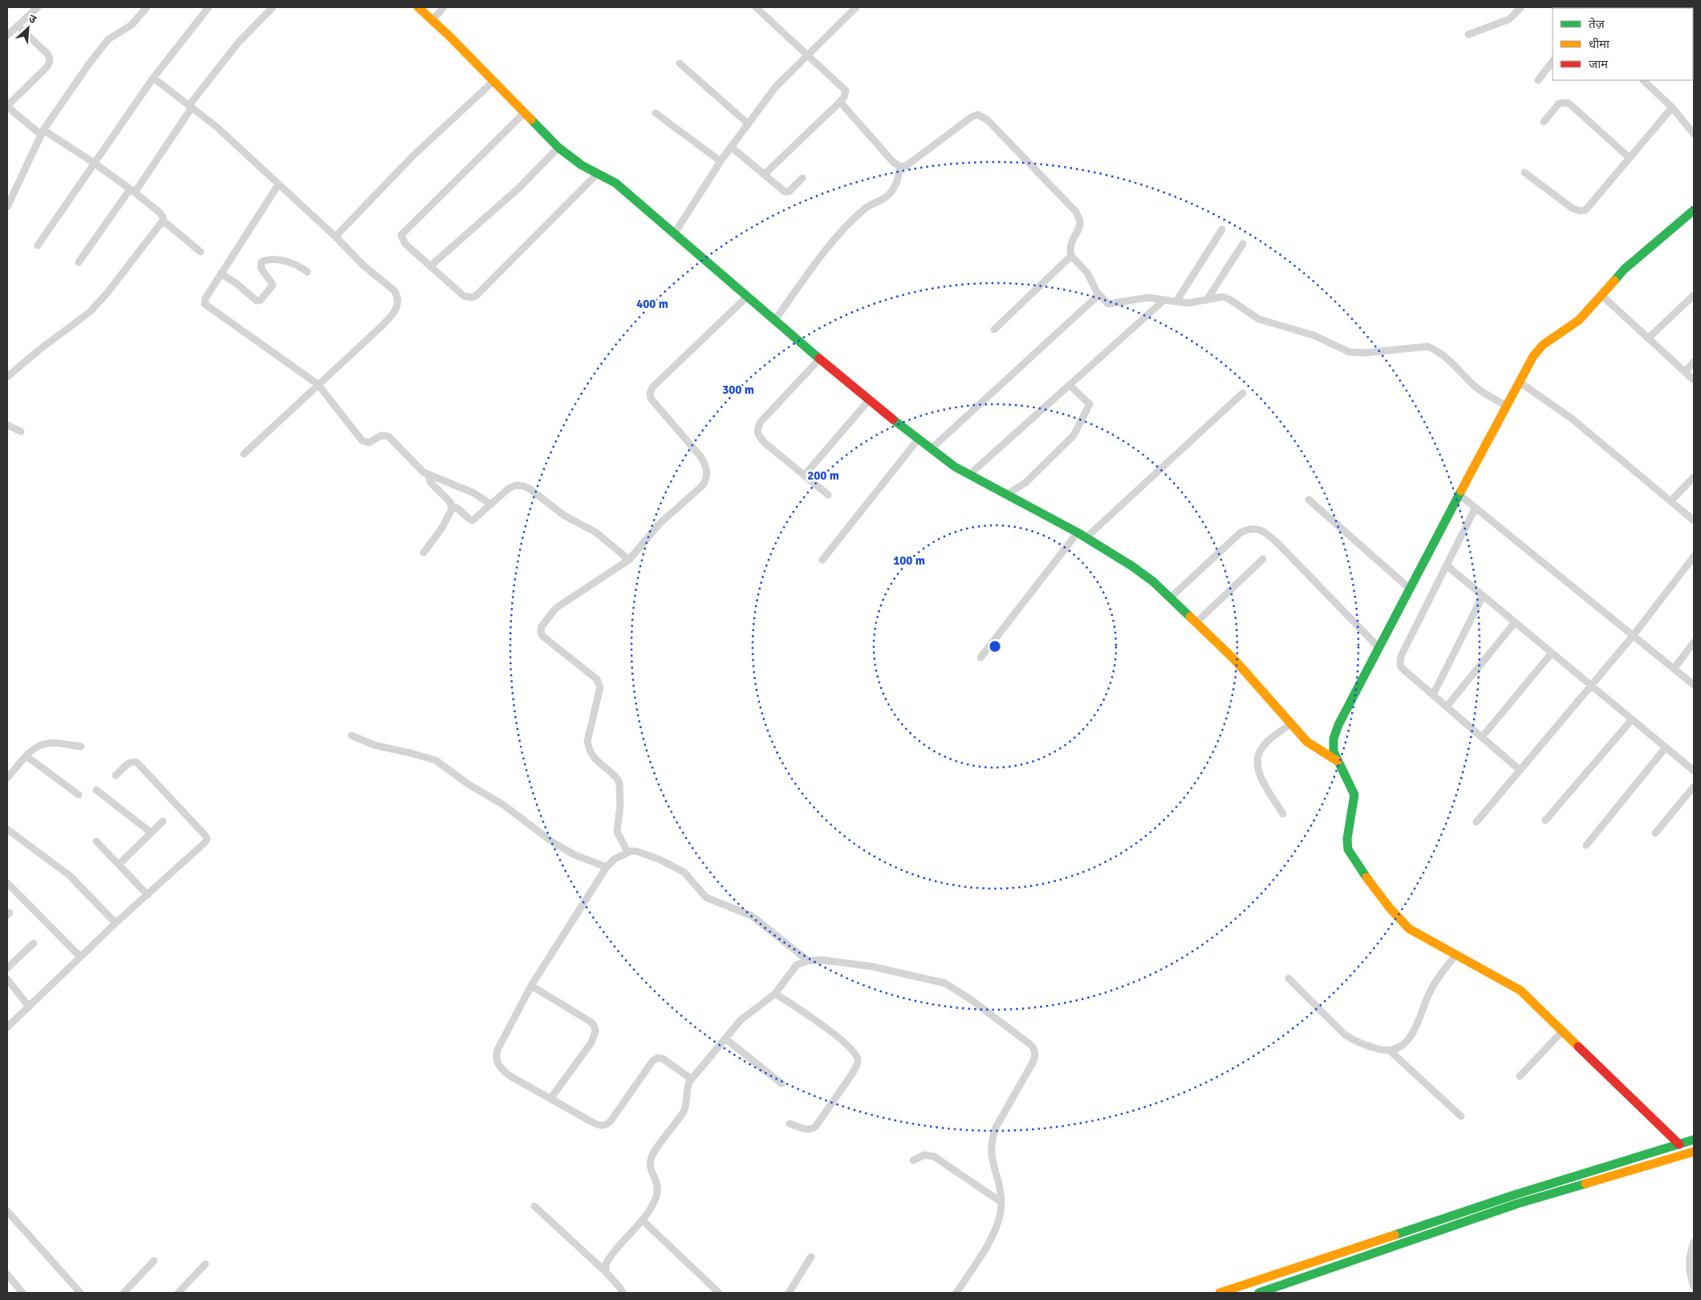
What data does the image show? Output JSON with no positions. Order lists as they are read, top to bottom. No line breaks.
{"legend":["तेज़","धीमा","जाम"],"north":"top right","rings":["400 m","300 m","200 m","100 m"]}
